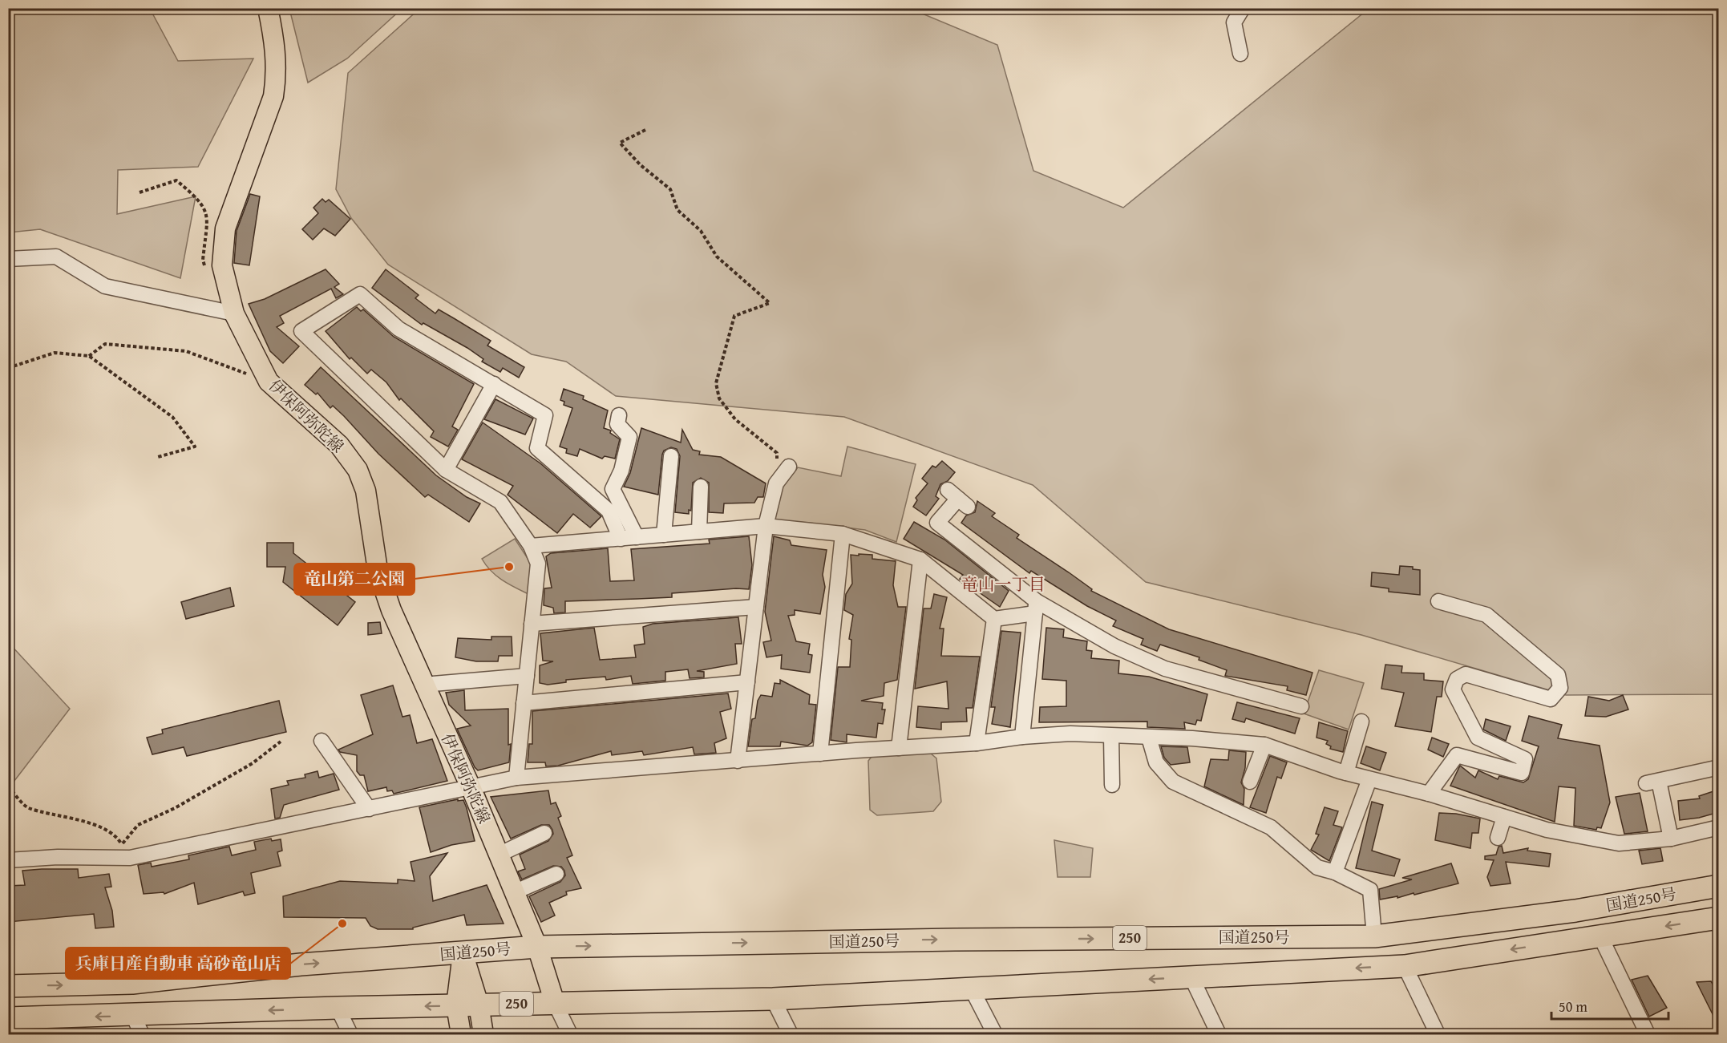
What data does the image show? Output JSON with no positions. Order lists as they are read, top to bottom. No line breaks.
{"streets":{"highway":["国道250号","250"],"main road":["伊保阿弥陀線"]},"crossings":[["伊保阿弥陀線","国道250号"]],"districts":["竜山一丁目"],"places":["竜山第二公園","兵庫日産自動車 高砂竜山店"],"scale_bar":"50 m"}
